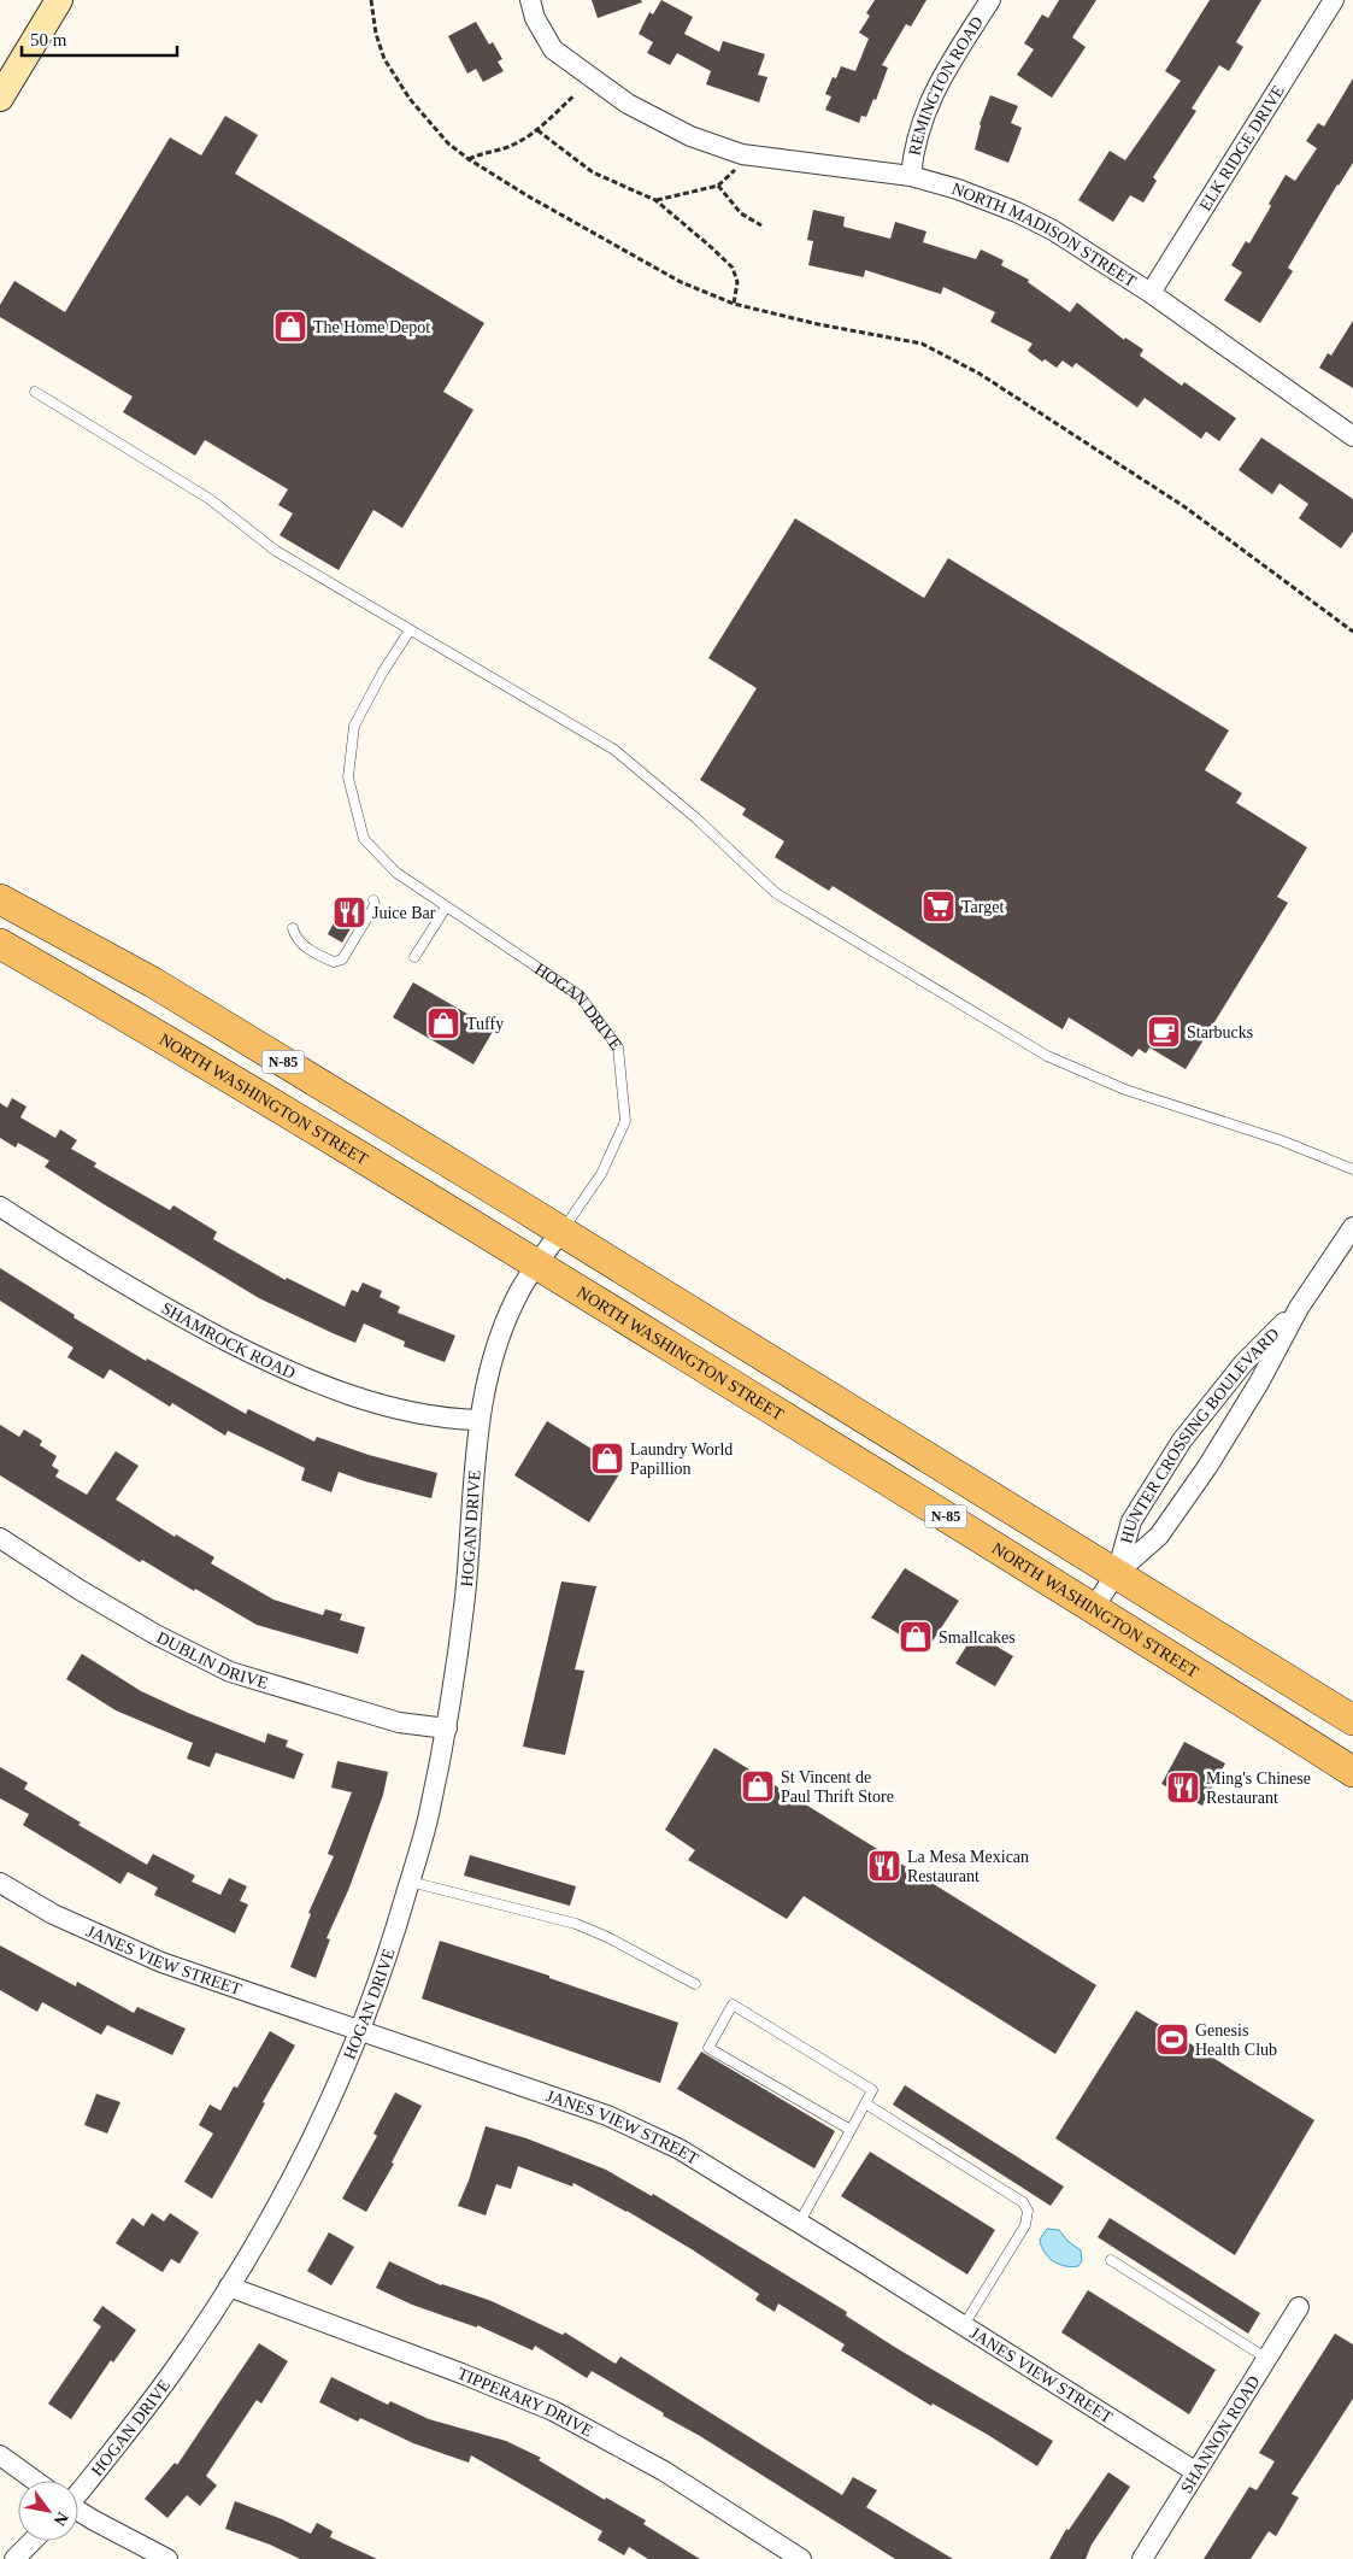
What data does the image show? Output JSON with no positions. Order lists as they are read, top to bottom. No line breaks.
{"streets":{"main road":["N-85","NORTH WASHINGTON STREET"],"street":["REMINGTON ROAD","ELK RIDGE DRIVE","NORTH MADISON STREET","HOGAN DRIVE","SHAMROCK ROAD","HUNTER CROSSING BOULEVARD","DUBLIN DRIVE","JANES VIEW STREET","TIPPERARY DRIVE","SHANNON ROAD"]},"crossings":[["REMINGTON ROAD","NORTH MADISON STREET"],["ELK RIDGE DRIVE","NORTH MADISON STREET"],["HOGAN DRIVE","N-85"],["HOGAN DRIVE","NORTH WASHINGTON STREET"],["HOGAN DRIVE","SHAMROCK ROAD"],["HOGAN DRIVE","DUBLIN DRIVE"],["HOGAN DRIVE","JANES VIEW STREET"],["HOGAN DRIVE","TIPPERARY DRIVE"],["N-85","HUNTER CROSSING BOULEVARD"],["NORTH WASHINGTON STREET","HUNTER CROSSING BOULEVARD"],["JANES VIEW STREET","SHANNON ROAD"]],"places":{"shop":["The Home Depot","Tuffy","Laundry World Papillion","Smallcakes","St Vincent de Paul Thrift Store"],"supermarket":["Target"],"restaurant":["Juice Bar","Ming's Chinese Restaurant","La Mesa Mexican Restaurant"],"cafe":["Starbucks"],"sports":["Genesis Health Club"]},"scale_bar":"50 m","north":"bottom right"}
